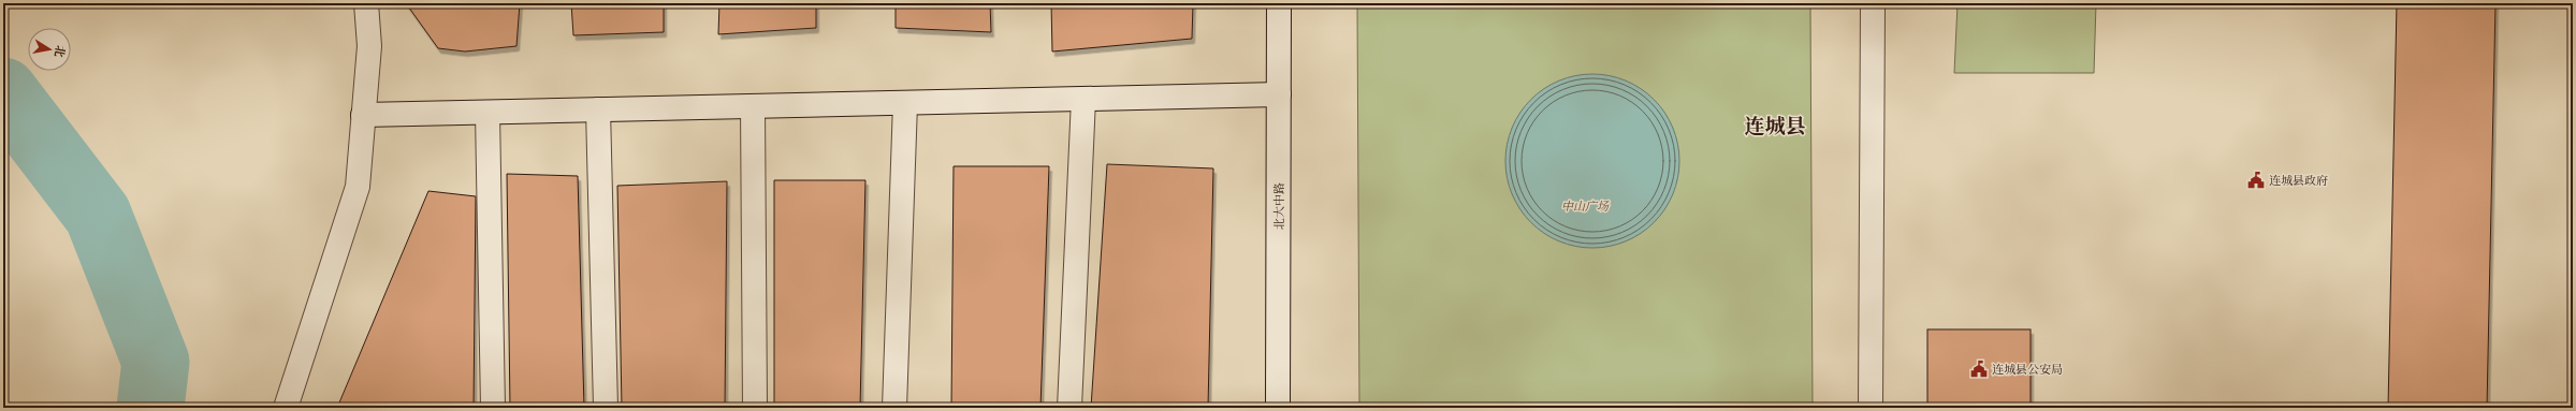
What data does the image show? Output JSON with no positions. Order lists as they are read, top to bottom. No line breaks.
{"streets":{"street":["北大中路"]},"districts":["连城县"],"parks":["中山广场"],"places":{"public building":["连城县政府","连城县公安局"]},"north":"right"}
